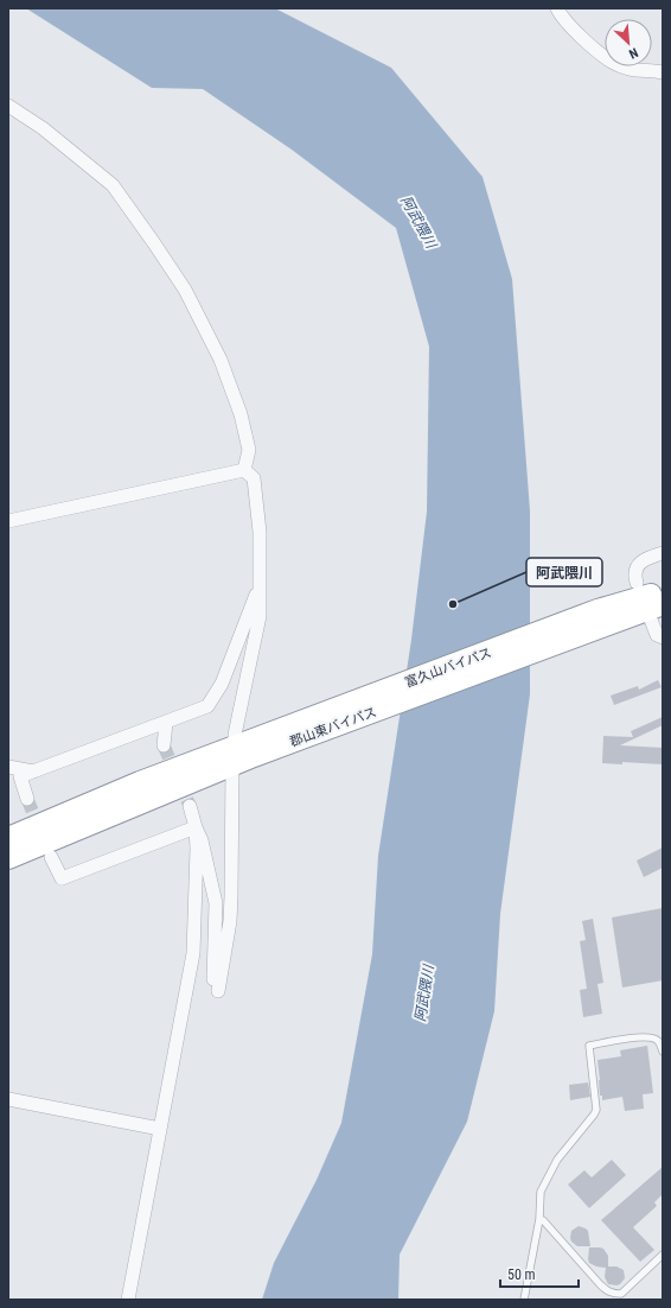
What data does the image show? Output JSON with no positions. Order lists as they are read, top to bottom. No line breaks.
{"streets":{"highway":["富久山バイパス"]},"water":["阿武隈川"],"places":["阿武隈川"],"scale_bar":"50 m","north":"bottom right"}
